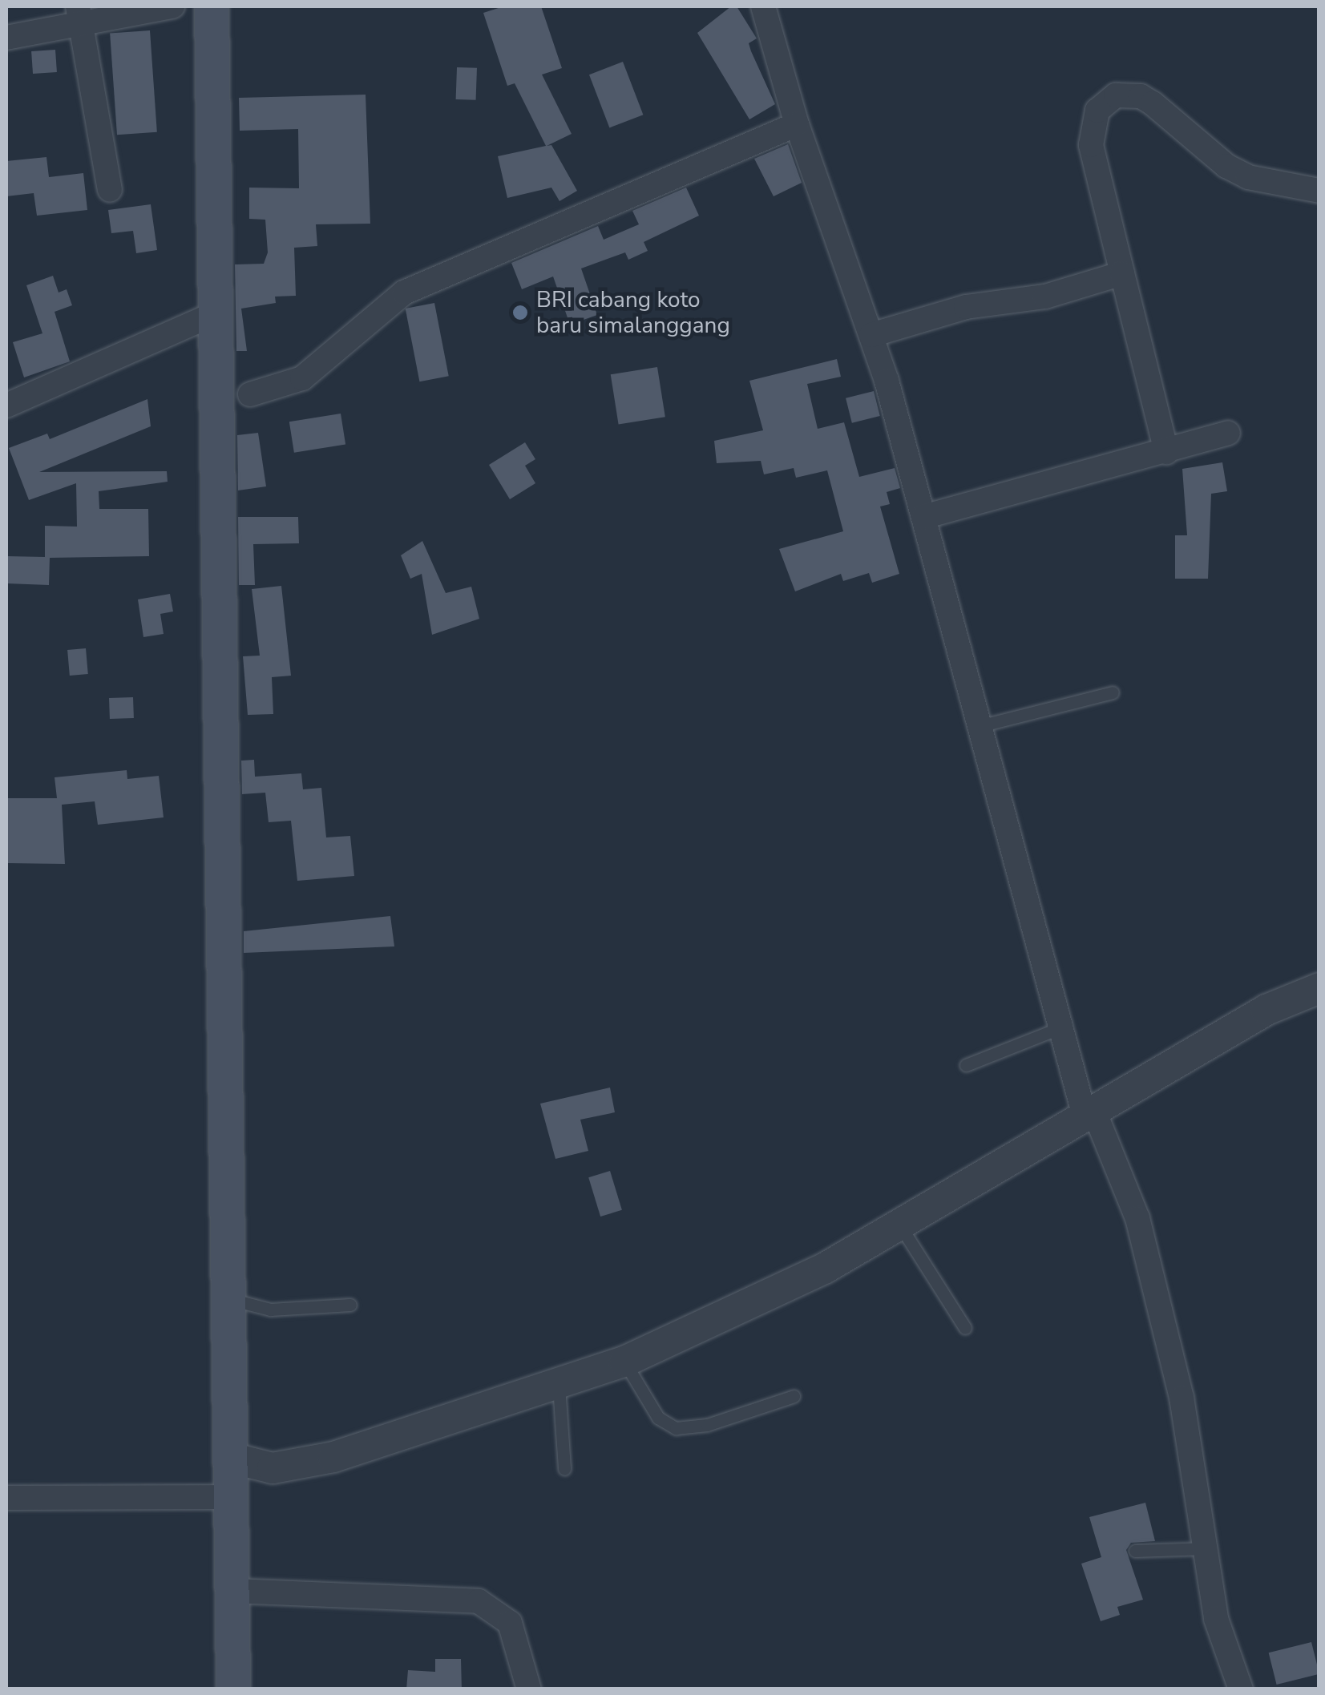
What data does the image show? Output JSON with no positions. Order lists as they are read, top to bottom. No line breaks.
{"places":["BRI cabang koto baru simalanggang"]}
